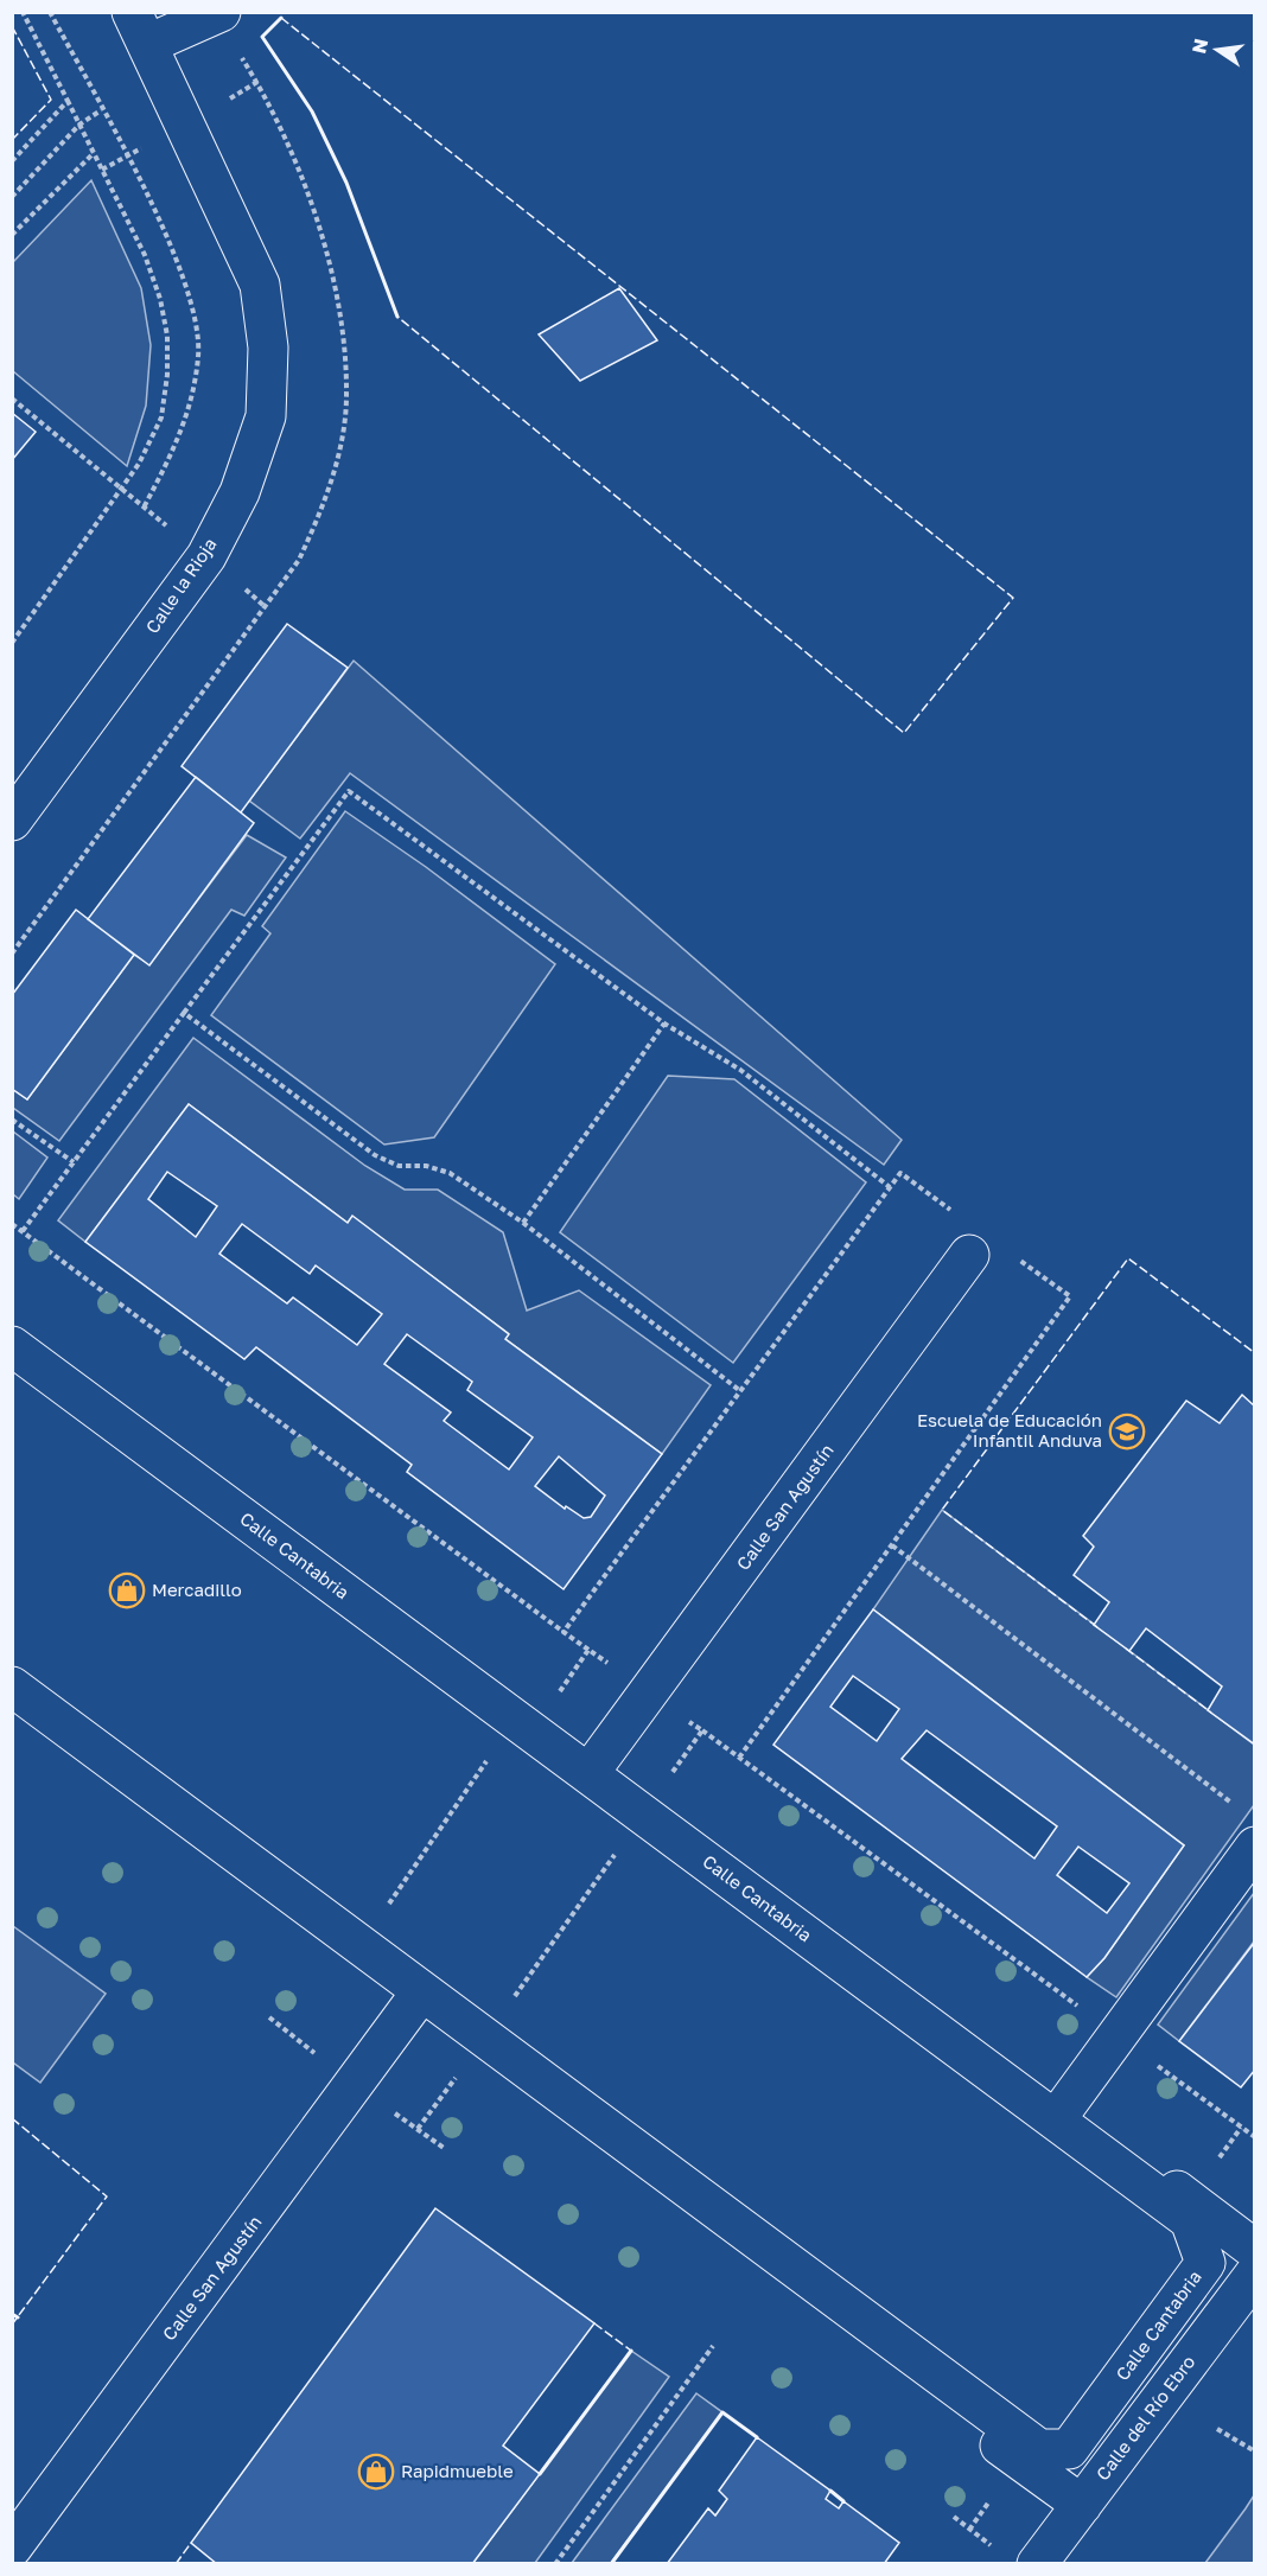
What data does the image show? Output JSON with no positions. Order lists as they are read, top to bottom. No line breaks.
{"streets":{"street":["Calle la Rioja","Calle San Agustín","Calle Cantabria","Calle del Río Ebro"]},"crossings":[["Calle San Agustín","Calle Cantabria"],["Calle Cantabria","Calle del Río Ebro"]],"places":{"school or university":["Escuela de Educación Infantil Anduva"],"shop":["Mercadillo","Rapidmueble"]},"north":"left"}
